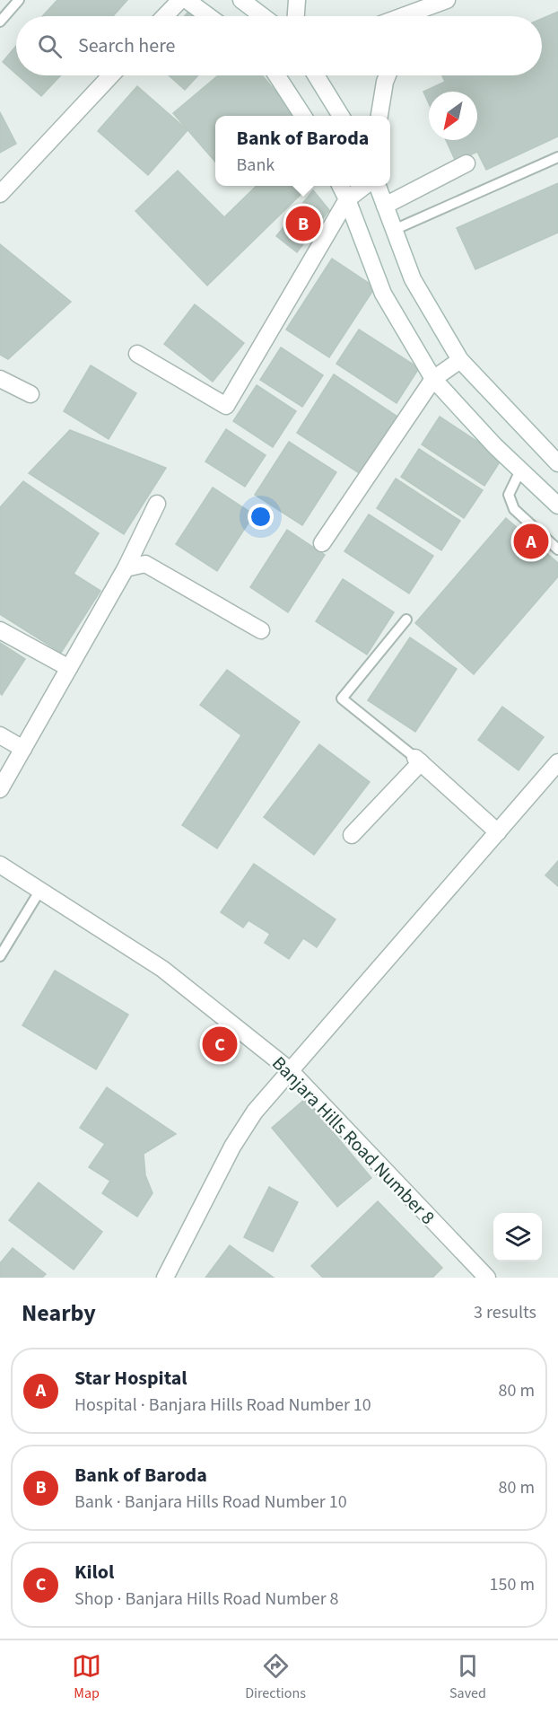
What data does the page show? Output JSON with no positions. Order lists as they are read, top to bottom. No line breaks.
{"streets":{"street":["Banjara Hills Road Number 8"]},"north":"bottom left","page":{"search":"Search here","popup":["Bank of Baroda","Bank"],"pins":["B","A","C"],"heading":["Nearby","3 results"],"list":[{"mark":"A","name":"Star Hospital","note":"Hospital · Banjara Hills Road Number 10","value":"80 m"},{"mark":"B","name":"Bank of Baroda","note":"Bank · Banjara Hills Road Number 10","value":"80 m"},{"mark":"C","name":"Kilol","note":"Shop · Banjara Hills Road Number 8","value":"150 m"}],"nav":["Map","Directions","Saved"]}}
